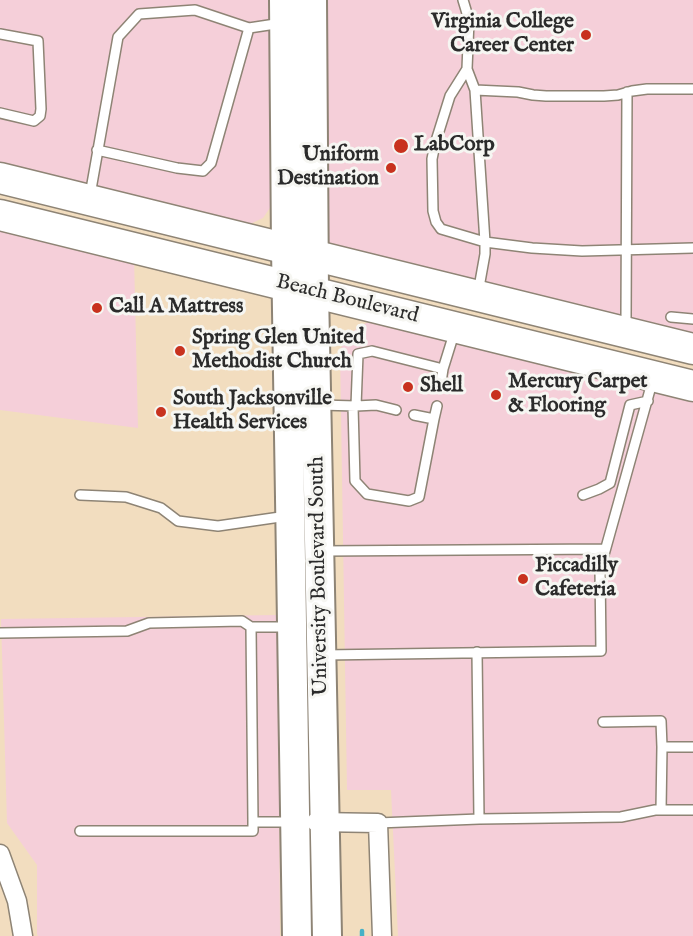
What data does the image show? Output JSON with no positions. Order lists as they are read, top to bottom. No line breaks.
{"streets":{"highway":["Beach Boulevard"],"main road":["University Boulevard South"]},"crossings":[["Beach Boulevard","University Boulevard South"]],"places":["Virginia College Career Center","LabCorp","Uniform Destination","Call A Mattress","Spring Glen United Methodist Church","Shell","Mercury Carpet & Flooring","South Jacksonville Health Services","Piccadilly Cafeteria"]}
